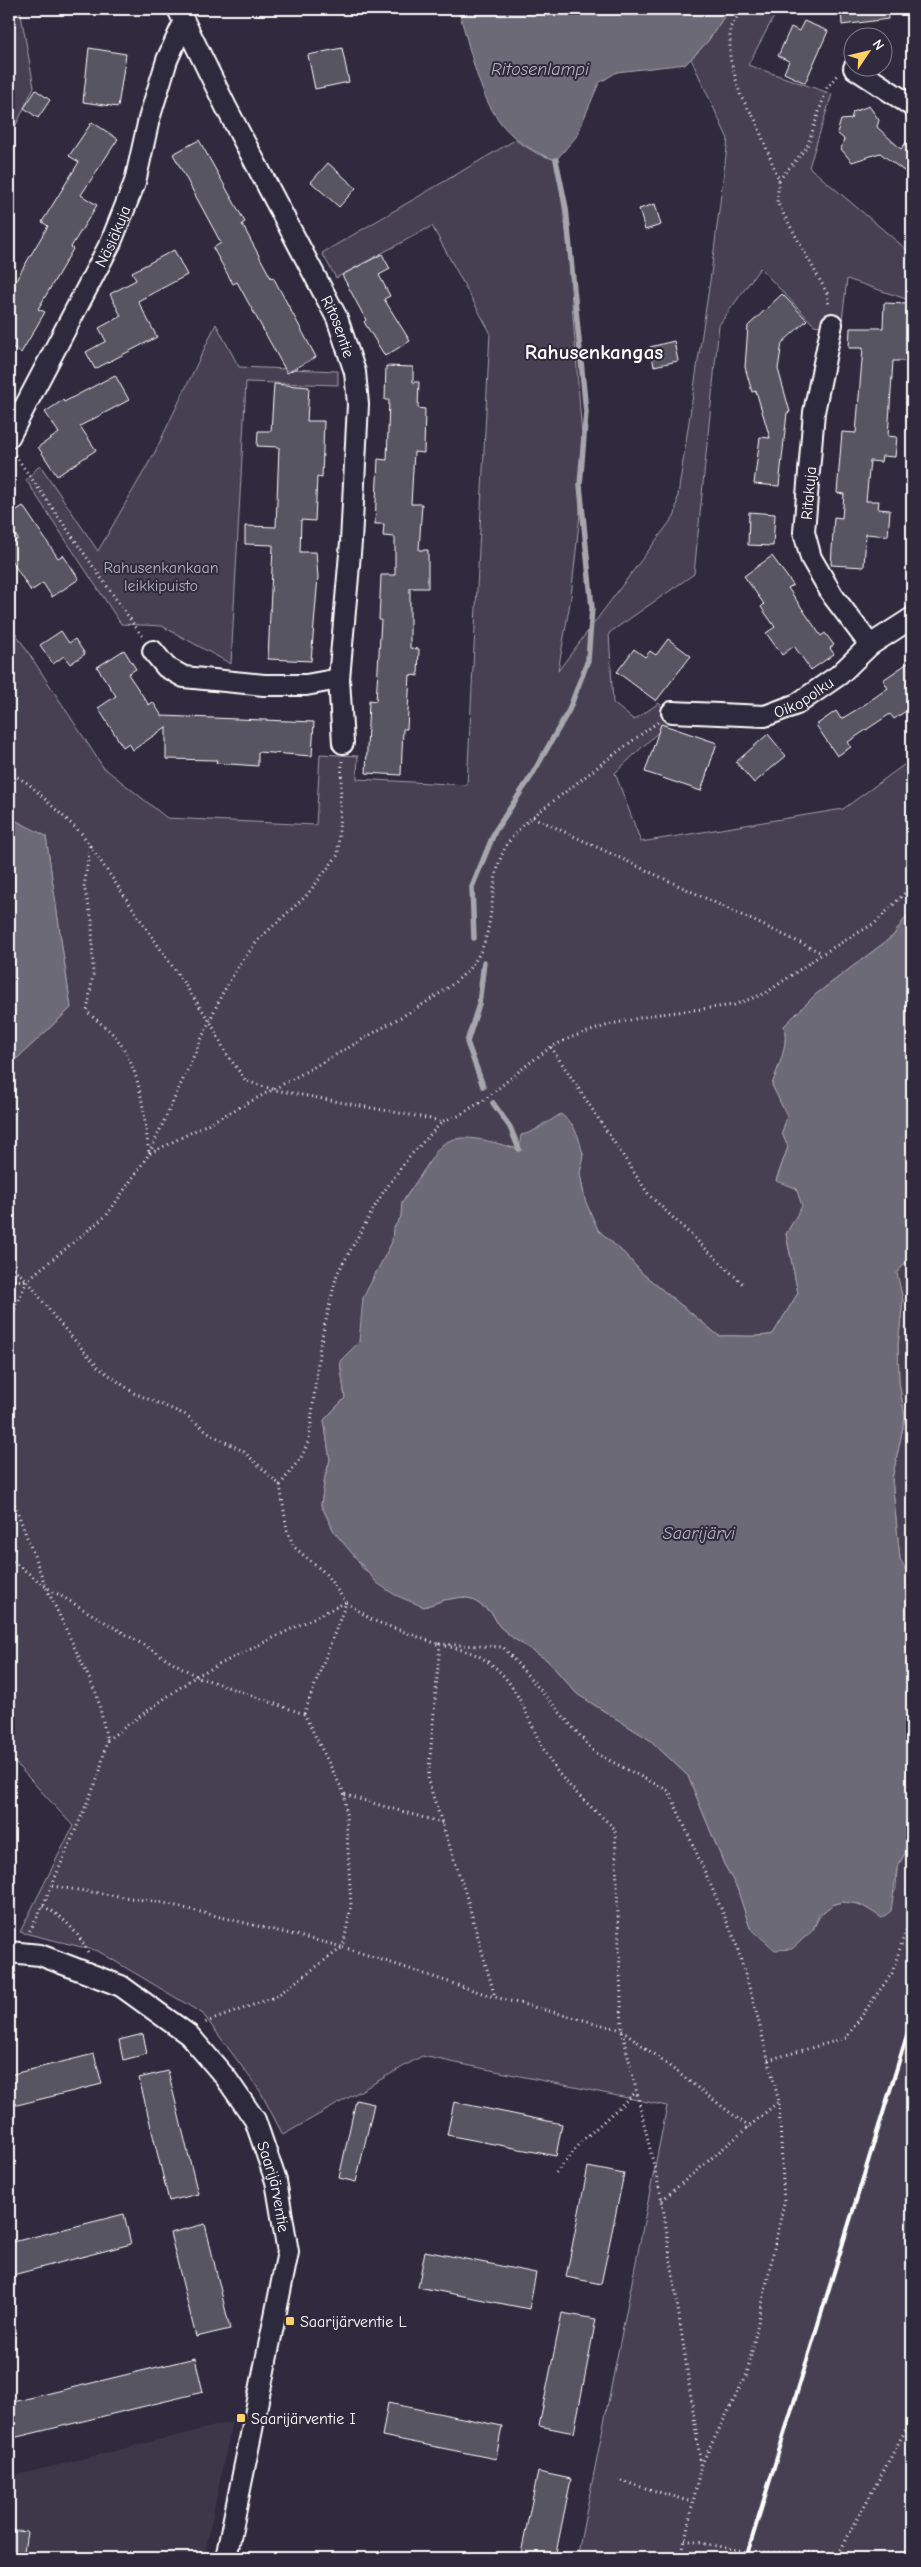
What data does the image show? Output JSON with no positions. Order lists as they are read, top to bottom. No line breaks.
{"streets":{"street":["Näsiäkuja","Ritosentie","Ritakuja","Oikopolku","Saarijärventie"]},"crossings":[["Näsiäkuja","Ritosentie"],["Ritakuja","Oikopolku"]],"districts":["Rahusenkangas"],"water":["Ritosenlampi","Saarijärvi"],"parks":["Rahusenkankaan leikkipuisto"],"places":{"transit":["Saarijärventie L","Saarijärventie I"]},"north":"top right"}
